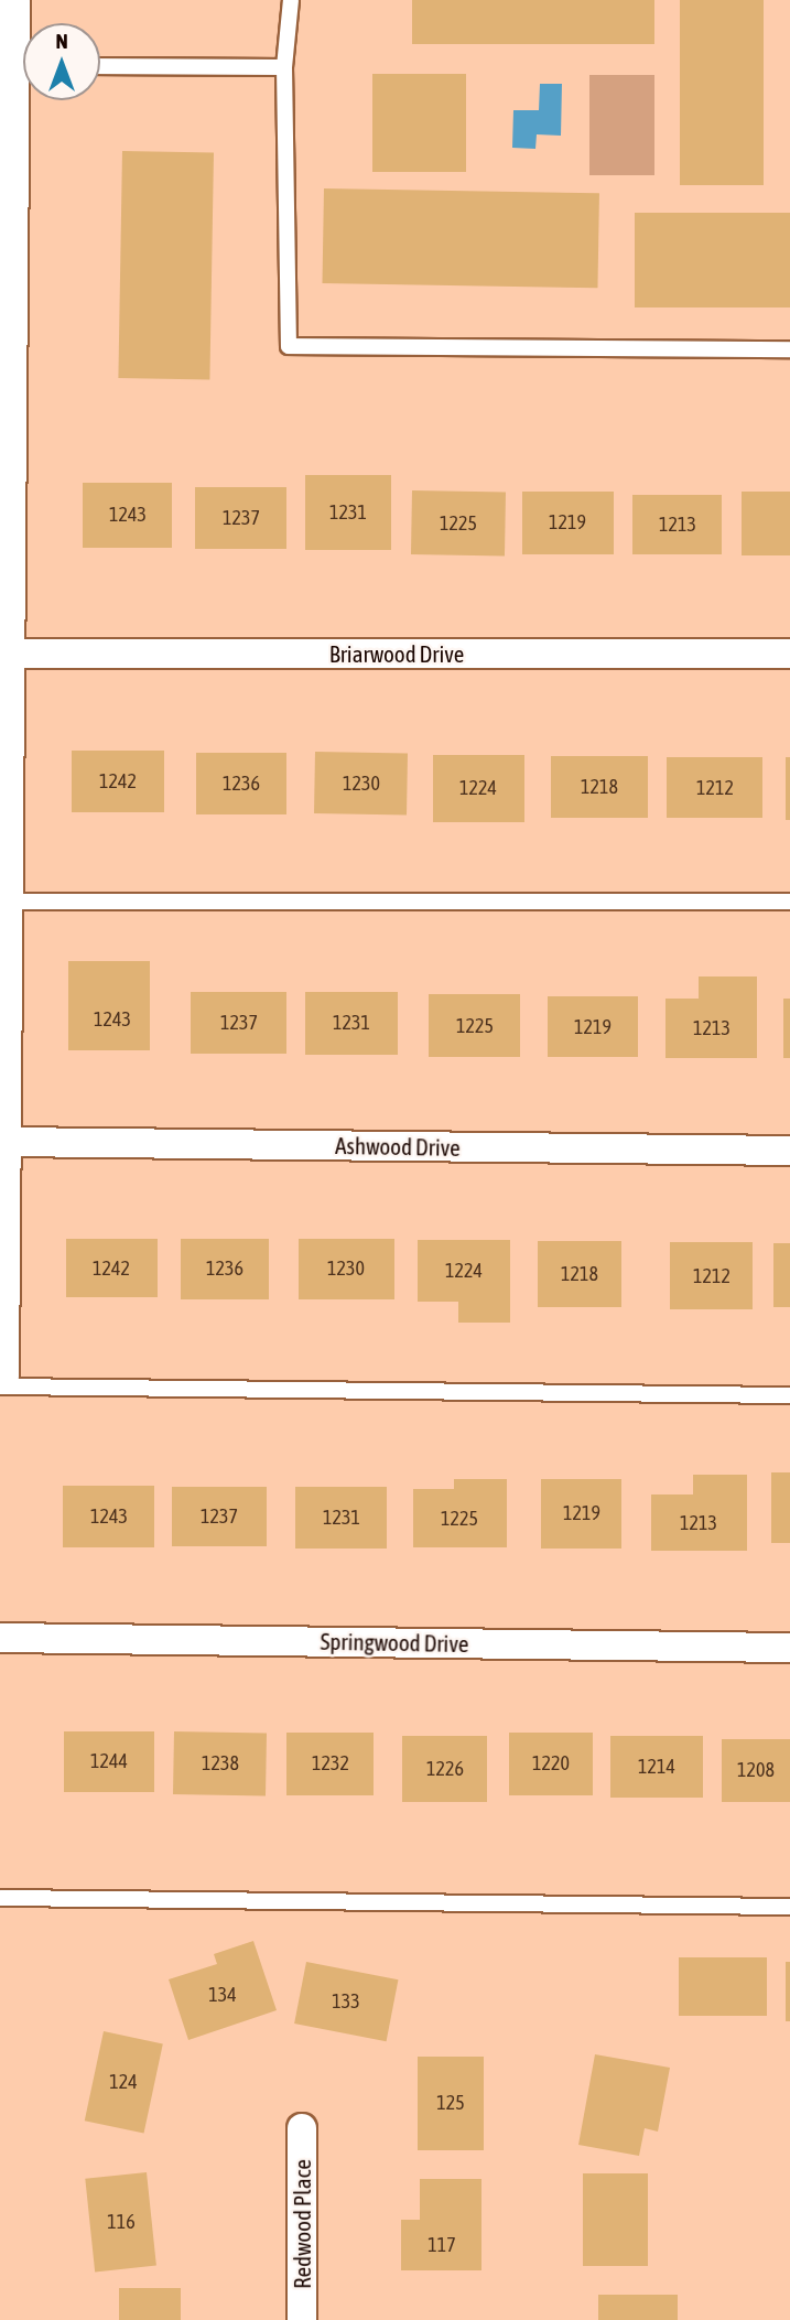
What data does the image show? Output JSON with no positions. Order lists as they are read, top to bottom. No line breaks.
{"streets":{"street":["Briarwood Drive","Ashwood Drive","Springwood Drive","Redwood Place"]},"house_numbers":["1231","1243","1237","1219","1225","1213","1242","1236","1230","1218","1224","1212","1243","1237","1231","1225","1219","1213","1242","1236","1230","1224","1218","1212","1219","1243","1237","1231","1225","1213","1244","1238","1232","1220","1214","1226","1208","134","133","124","125","116","117"],"north":"top"}
